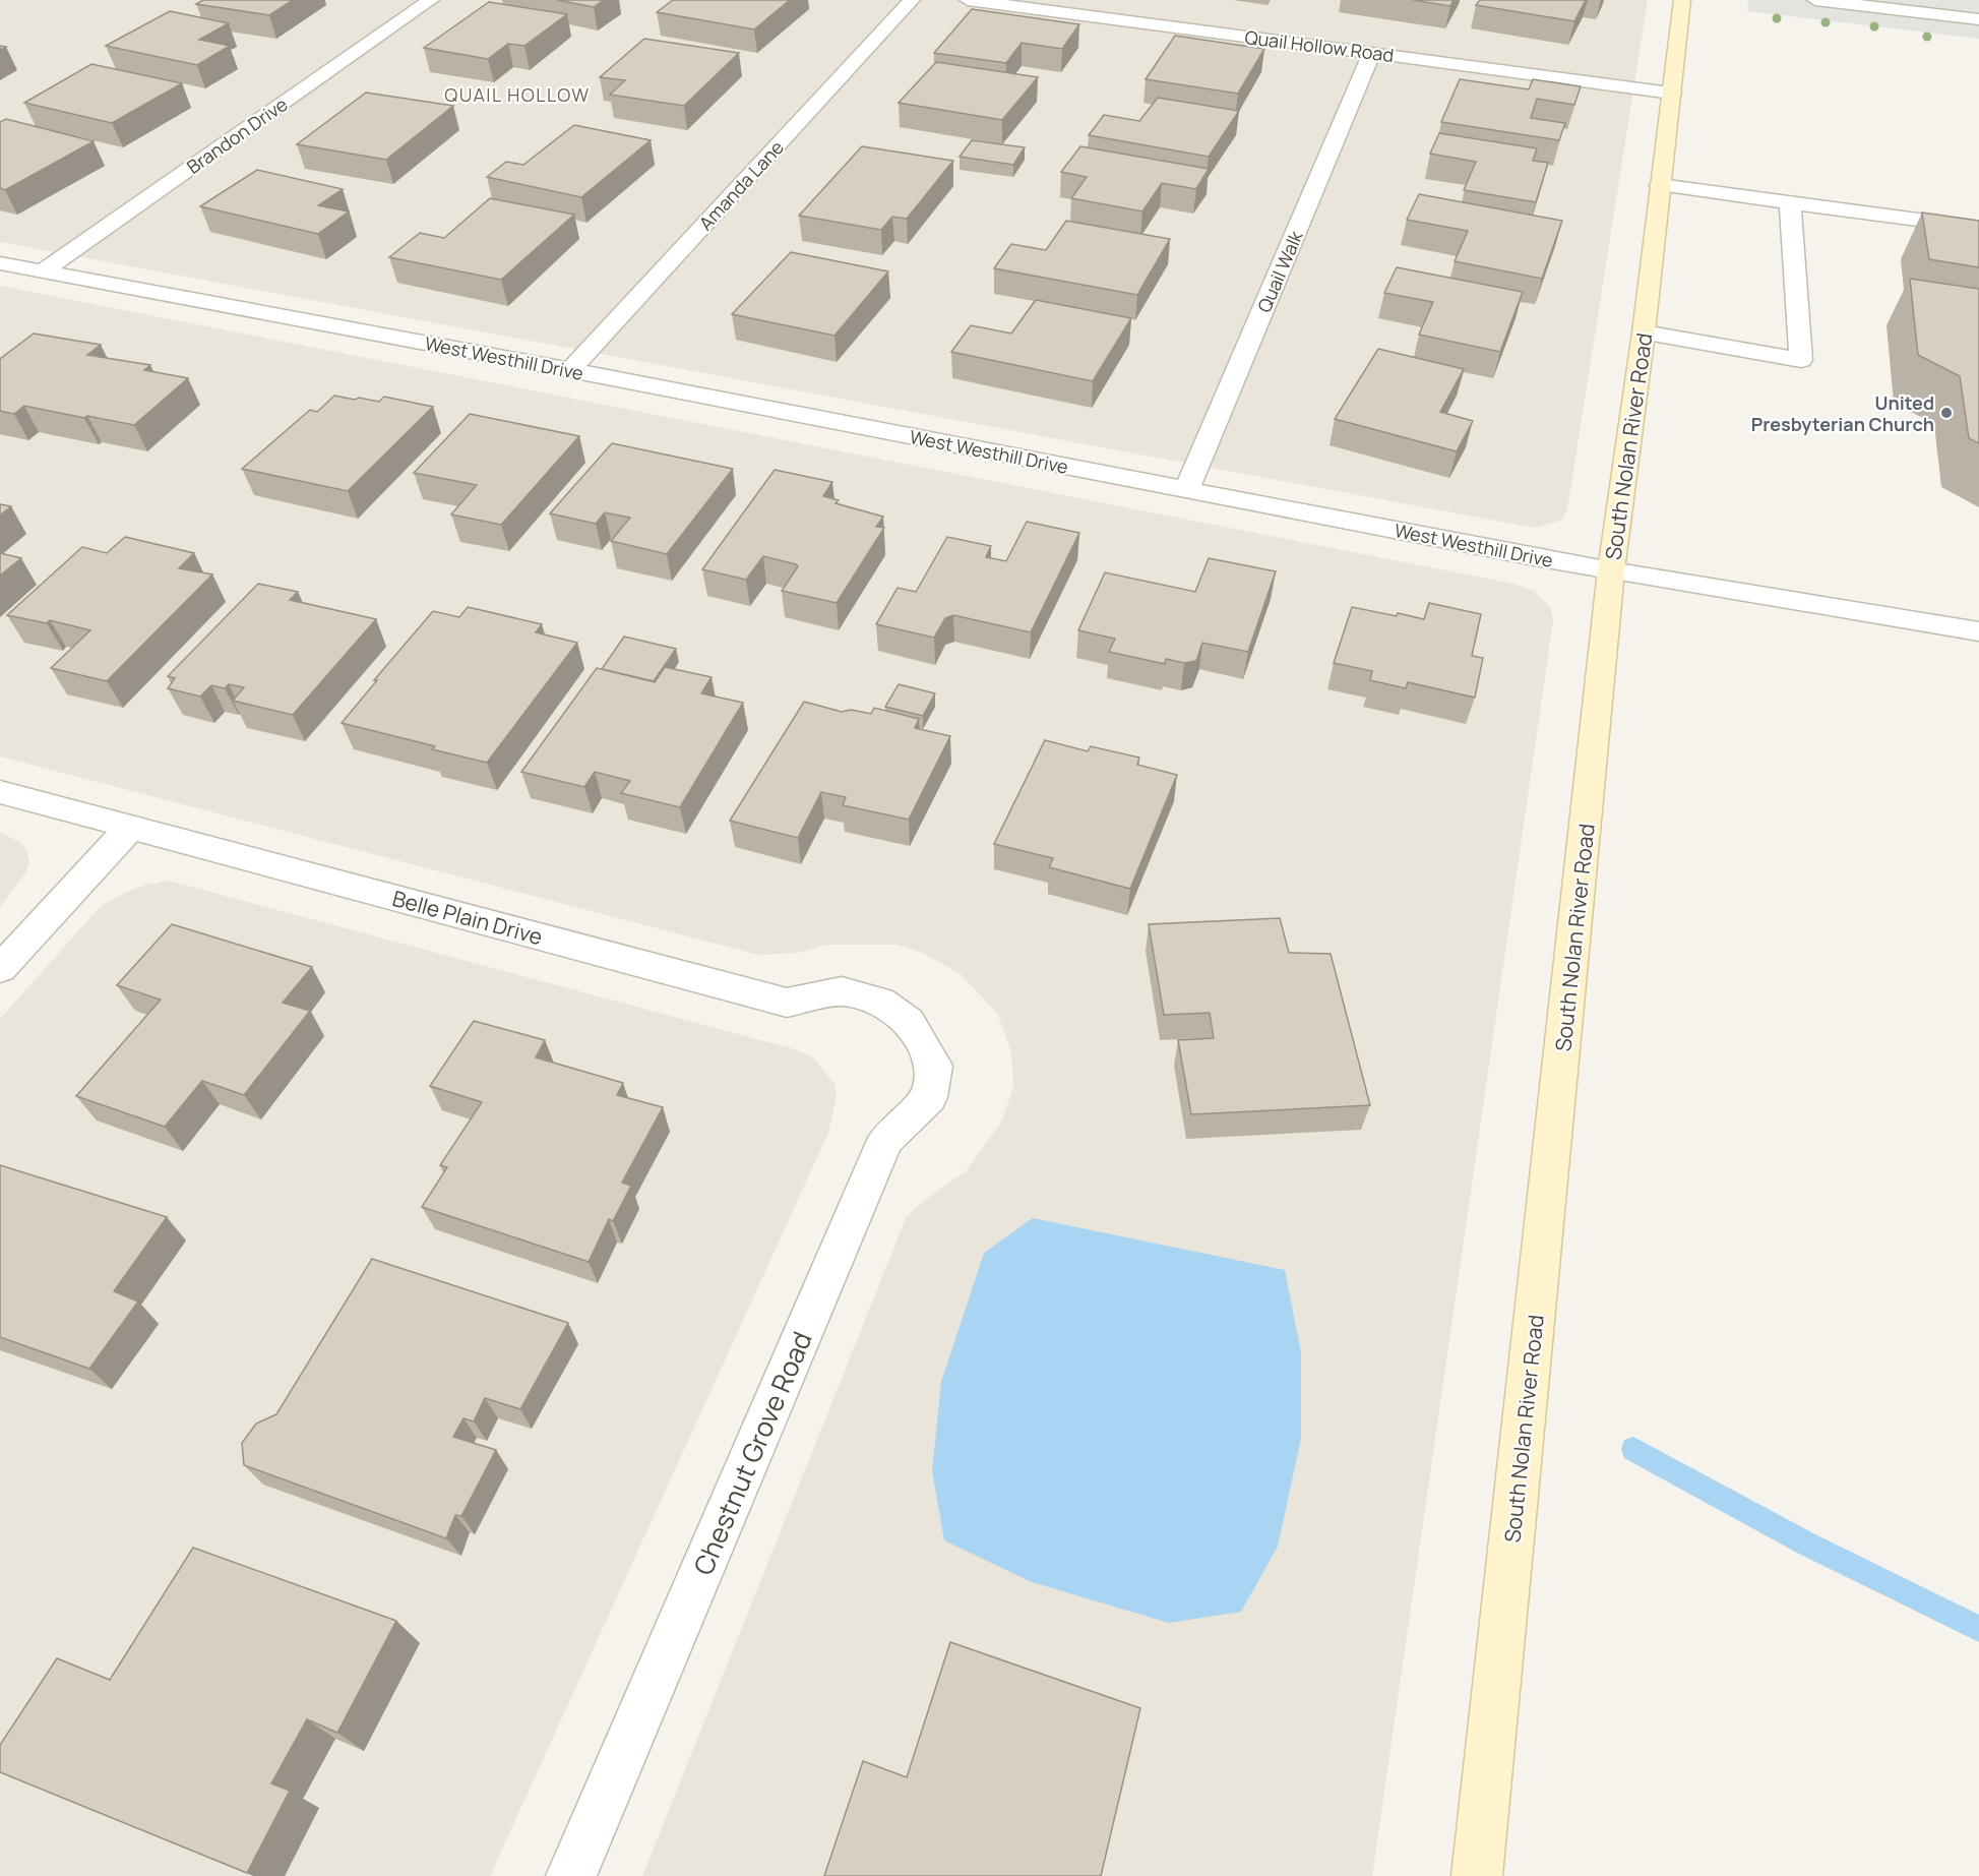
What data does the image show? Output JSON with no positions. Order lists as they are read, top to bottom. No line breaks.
{"streets":{"main road":["South Nolan River Road"],"street":["Quail Hollow Road","Brandon Drive","Amanda Lane","Quail Walk","West Westhill Drive","Belle Plain Drive","Chestnut Grove Road"]},"crossings":[["Quail Hollow Road","Quail Walk"],["Quail Hollow Road","South Nolan River Road"],["Brandon Drive","West Westhill Drive"],["Amanda Lane","West Westhill Drive"],["Quail Walk","West Westhill Drive"],["West Westhill Drive","South Nolan River Road"],["Belle Plain Drive","Chestnut Grove Road"]],"districts":["QUAIL HOLLOW"],"places":["United Presbyterian Church"]}
